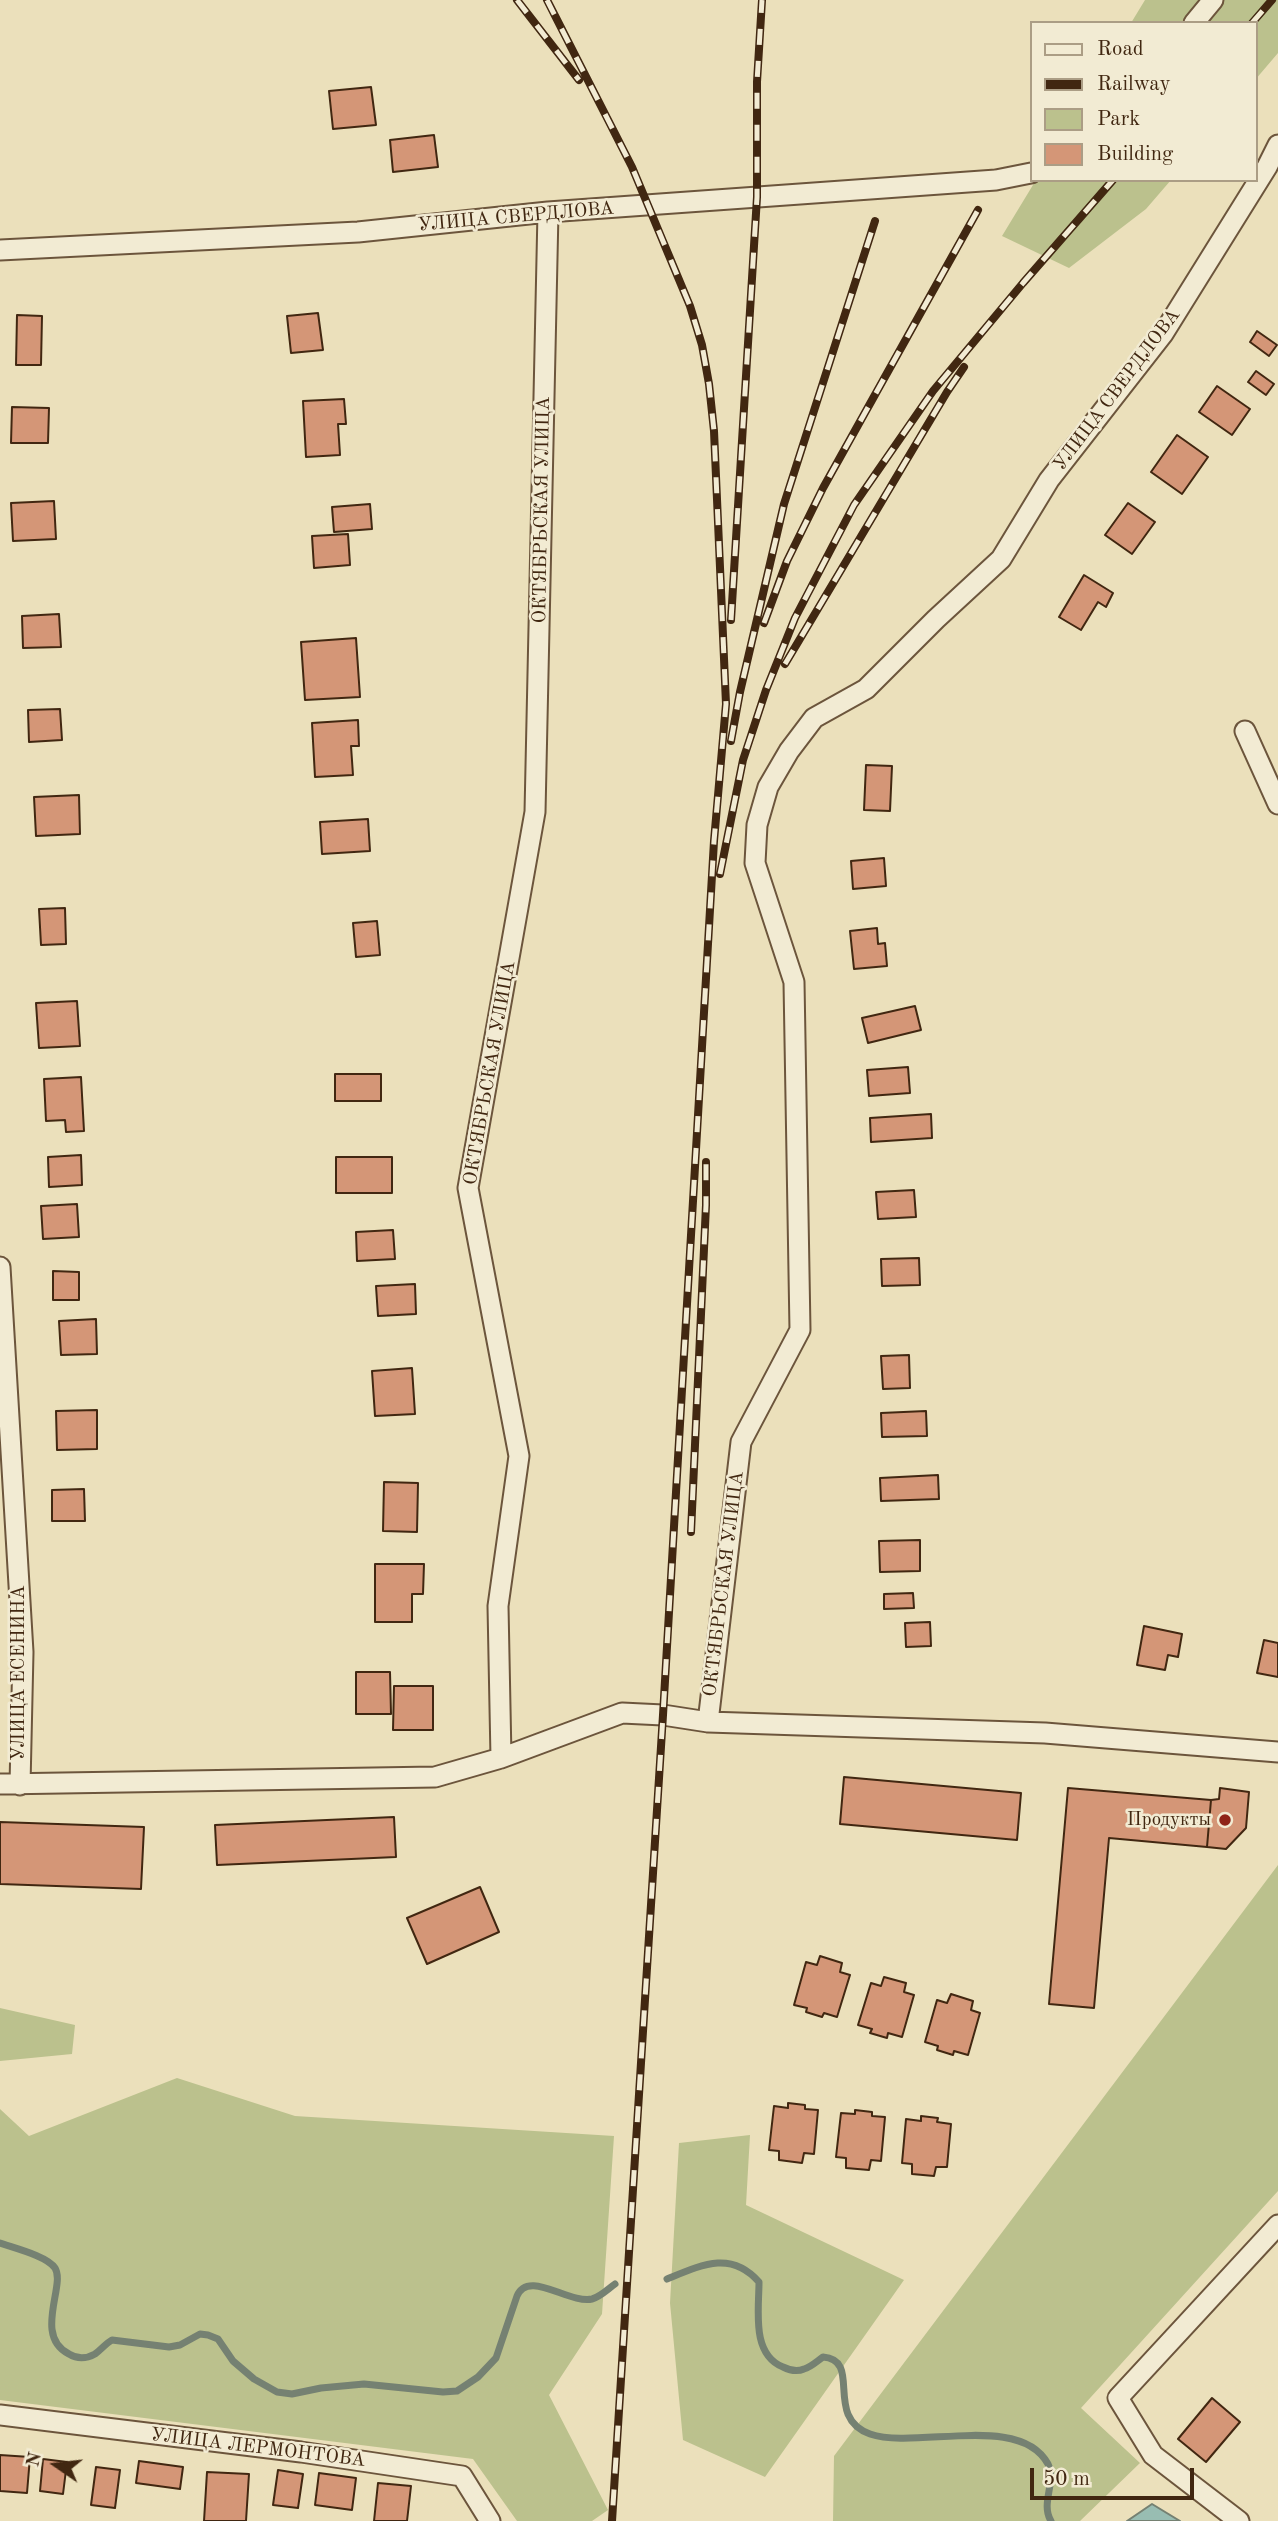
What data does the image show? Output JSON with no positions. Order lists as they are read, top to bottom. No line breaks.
{"streets":{"street":["УЛИЦА СВЕРДЛОВА","ОКТЯБРЬСКАЯ УЛИЦА","УЛИЦА ЕСЕНИНА","УЛИЦА ЛЕРМОНТОВА"]},"crossings":[["УЛИЦА СВЕРДЛОВА","ОКТЯБРЬСКАЯ УЛИЦА"]],"places":["Продукты"],"legend":["Road","Railway","Park","Building"],"scale_bar":"50 m","north":"left"}
